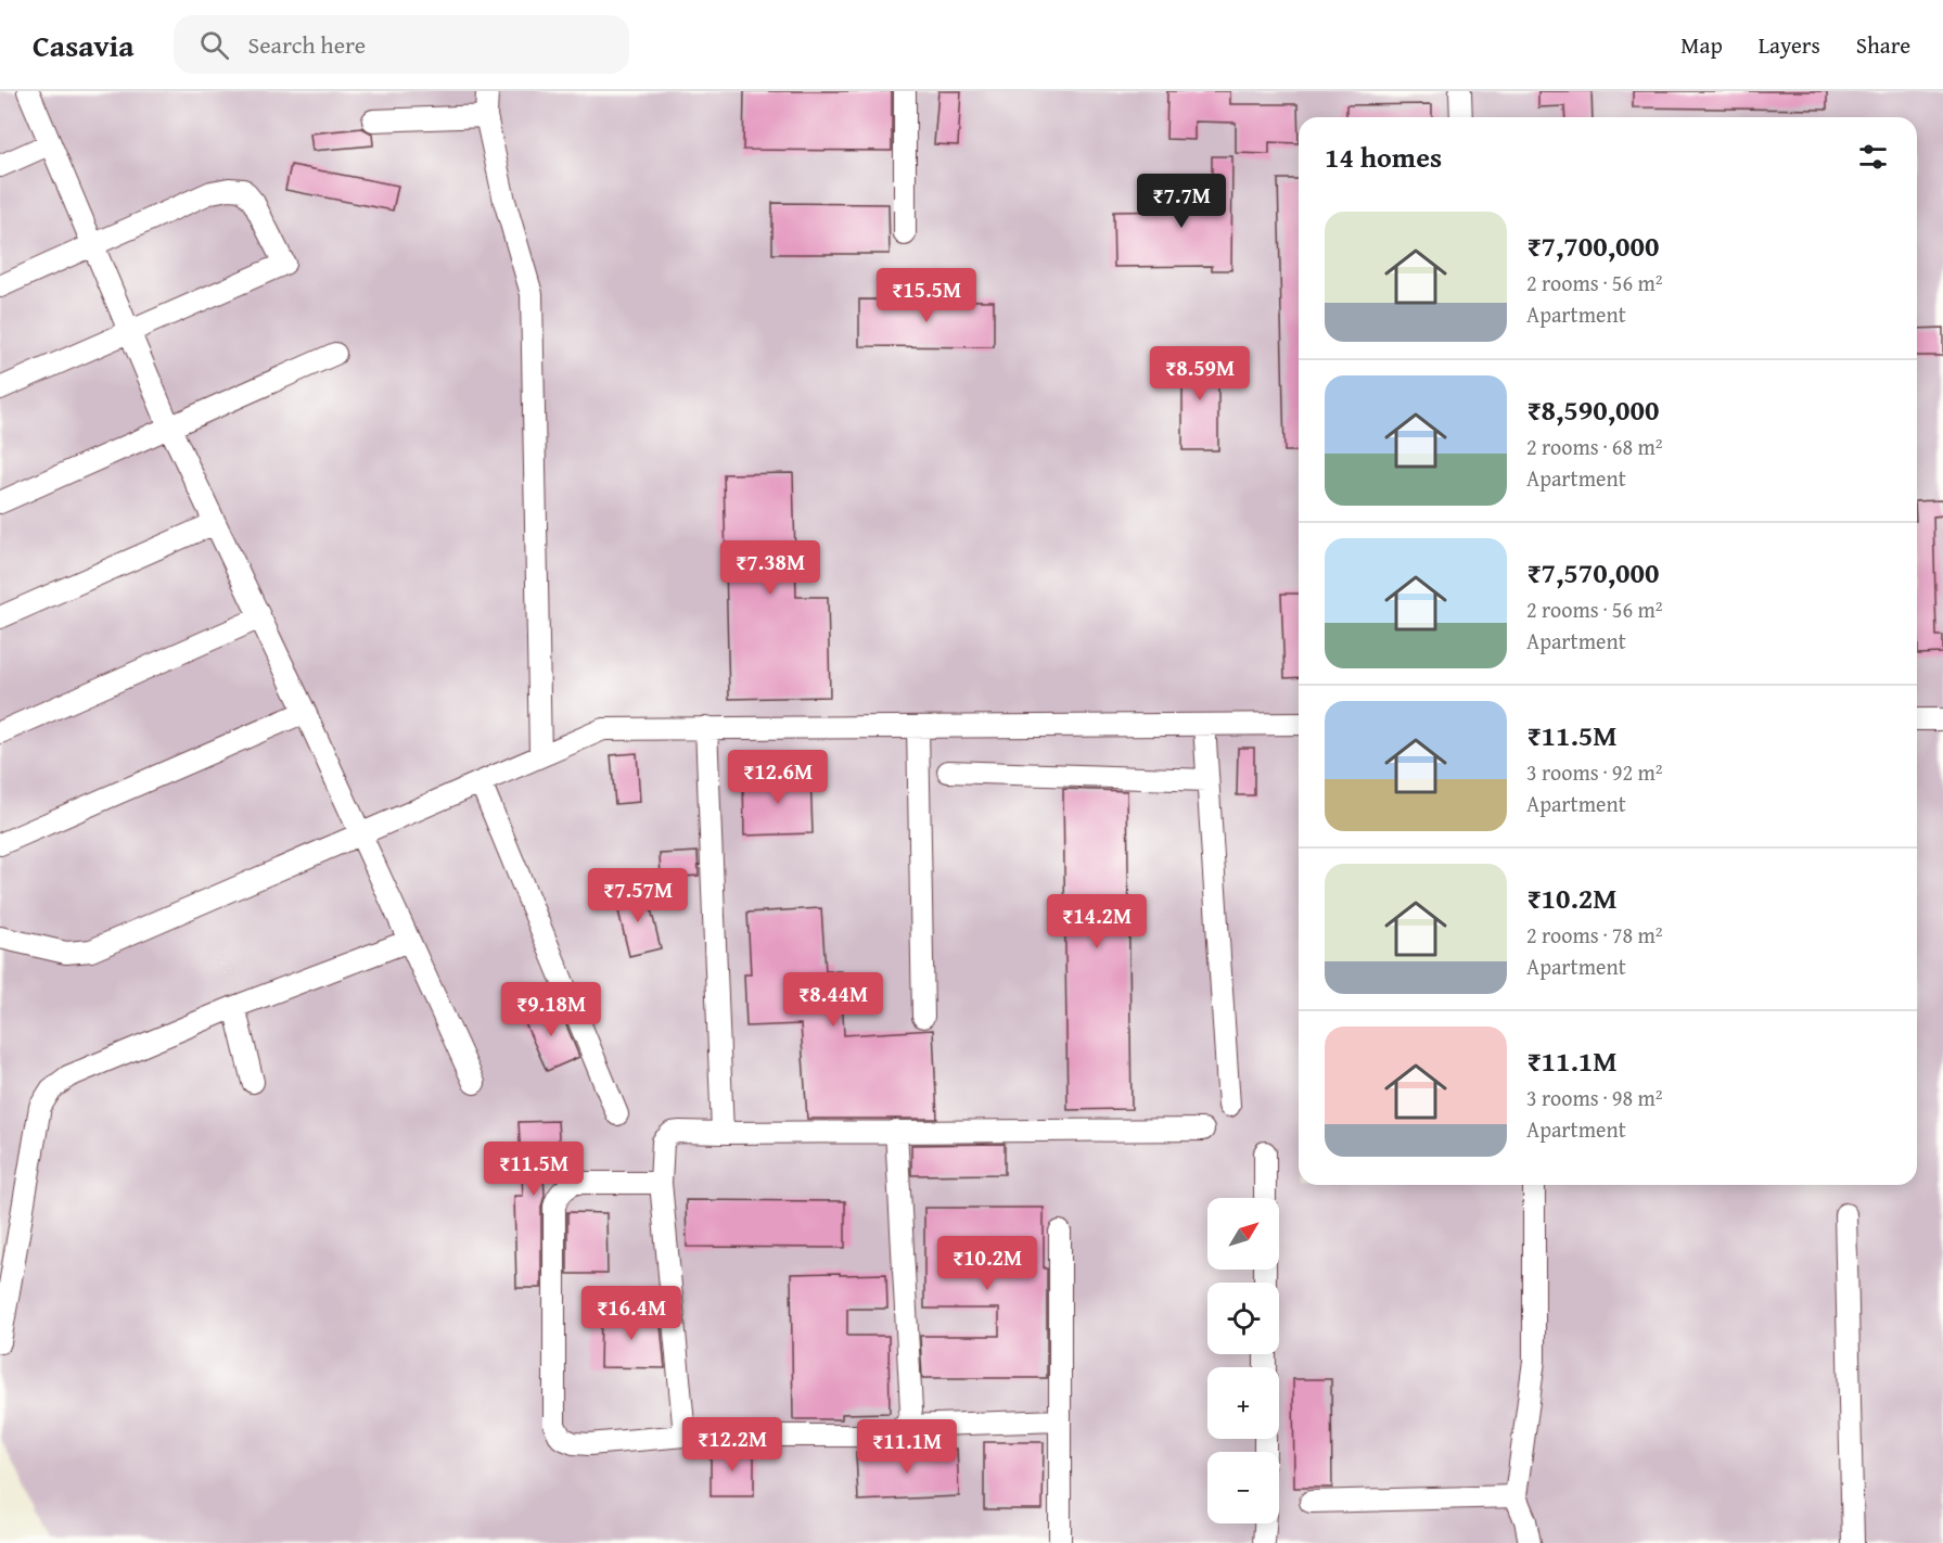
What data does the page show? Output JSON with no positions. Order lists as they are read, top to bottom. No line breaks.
{"north":"top right","page":{"header":"Casavia","search":"Search here","nav":["Map","Layers","Share"],"heading":"14 homes","price":["₹7.7M","₹15.5M","₹8.59M","₹7.38M","₹12.6M","₹7.57M","₹14.2M","₹8.44M","₹9.18M","₹11.5M","₹10.2M","₹16.4M","₹12.2M","₹11.1M"],"list":[{"name":"₹7,700,000","note":"2 rooms · 56 m² · Apartment"},{"name":"₹8,590,000","note":"2 rooms · 68 m² · Apartment"},{"name":"₹7,570,000","note":"2 rooms · 56 m² · Apartment"},{"name":"₹11.5M","note":"3 rooms · 92 m² · Apartment"},{"name":"₹10.2M","note":"2 rooms · 78 m² · Apartment"},{"name":"₹11.1M","note":"3 rooms · 98 m² · Apartment"}],"map_buttons":["+","−"]}}
